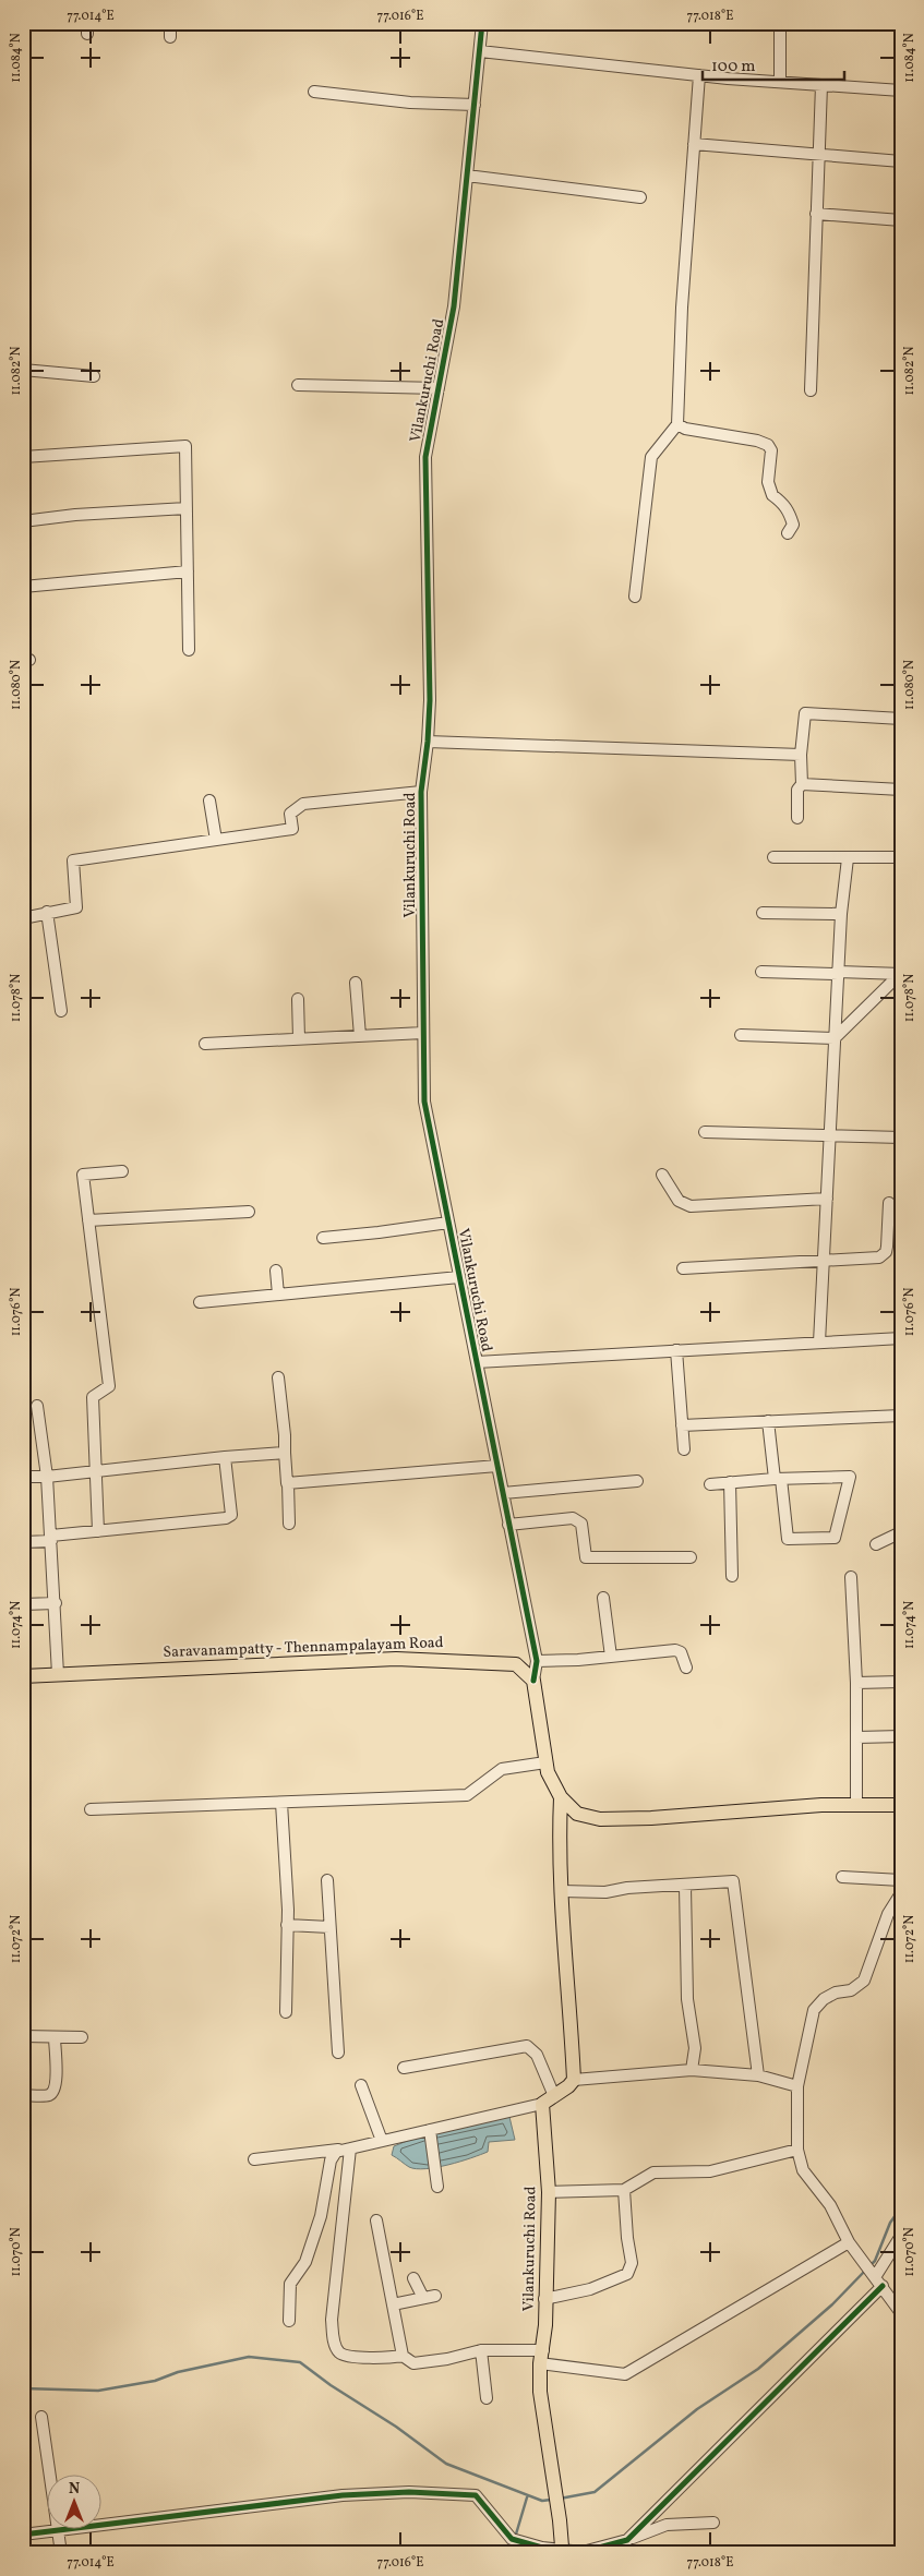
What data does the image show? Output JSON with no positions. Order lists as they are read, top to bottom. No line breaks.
{"streets":{"main road":["Vilankuruchi Road","Saravanampatty - Thennampalayam Road"]},"crossings":[["Vilankuruchi Road","Saravanampatty - Thennampalayam Road"]],"scale_bar":"100 m","north":"top","coordinates":["77.014°E","77.016°E","77.018°E","11.084°N","11.082°N","11.080°N","11.078°N","11.076°N","11.074°N","11.072°N","11.070°N"]}
